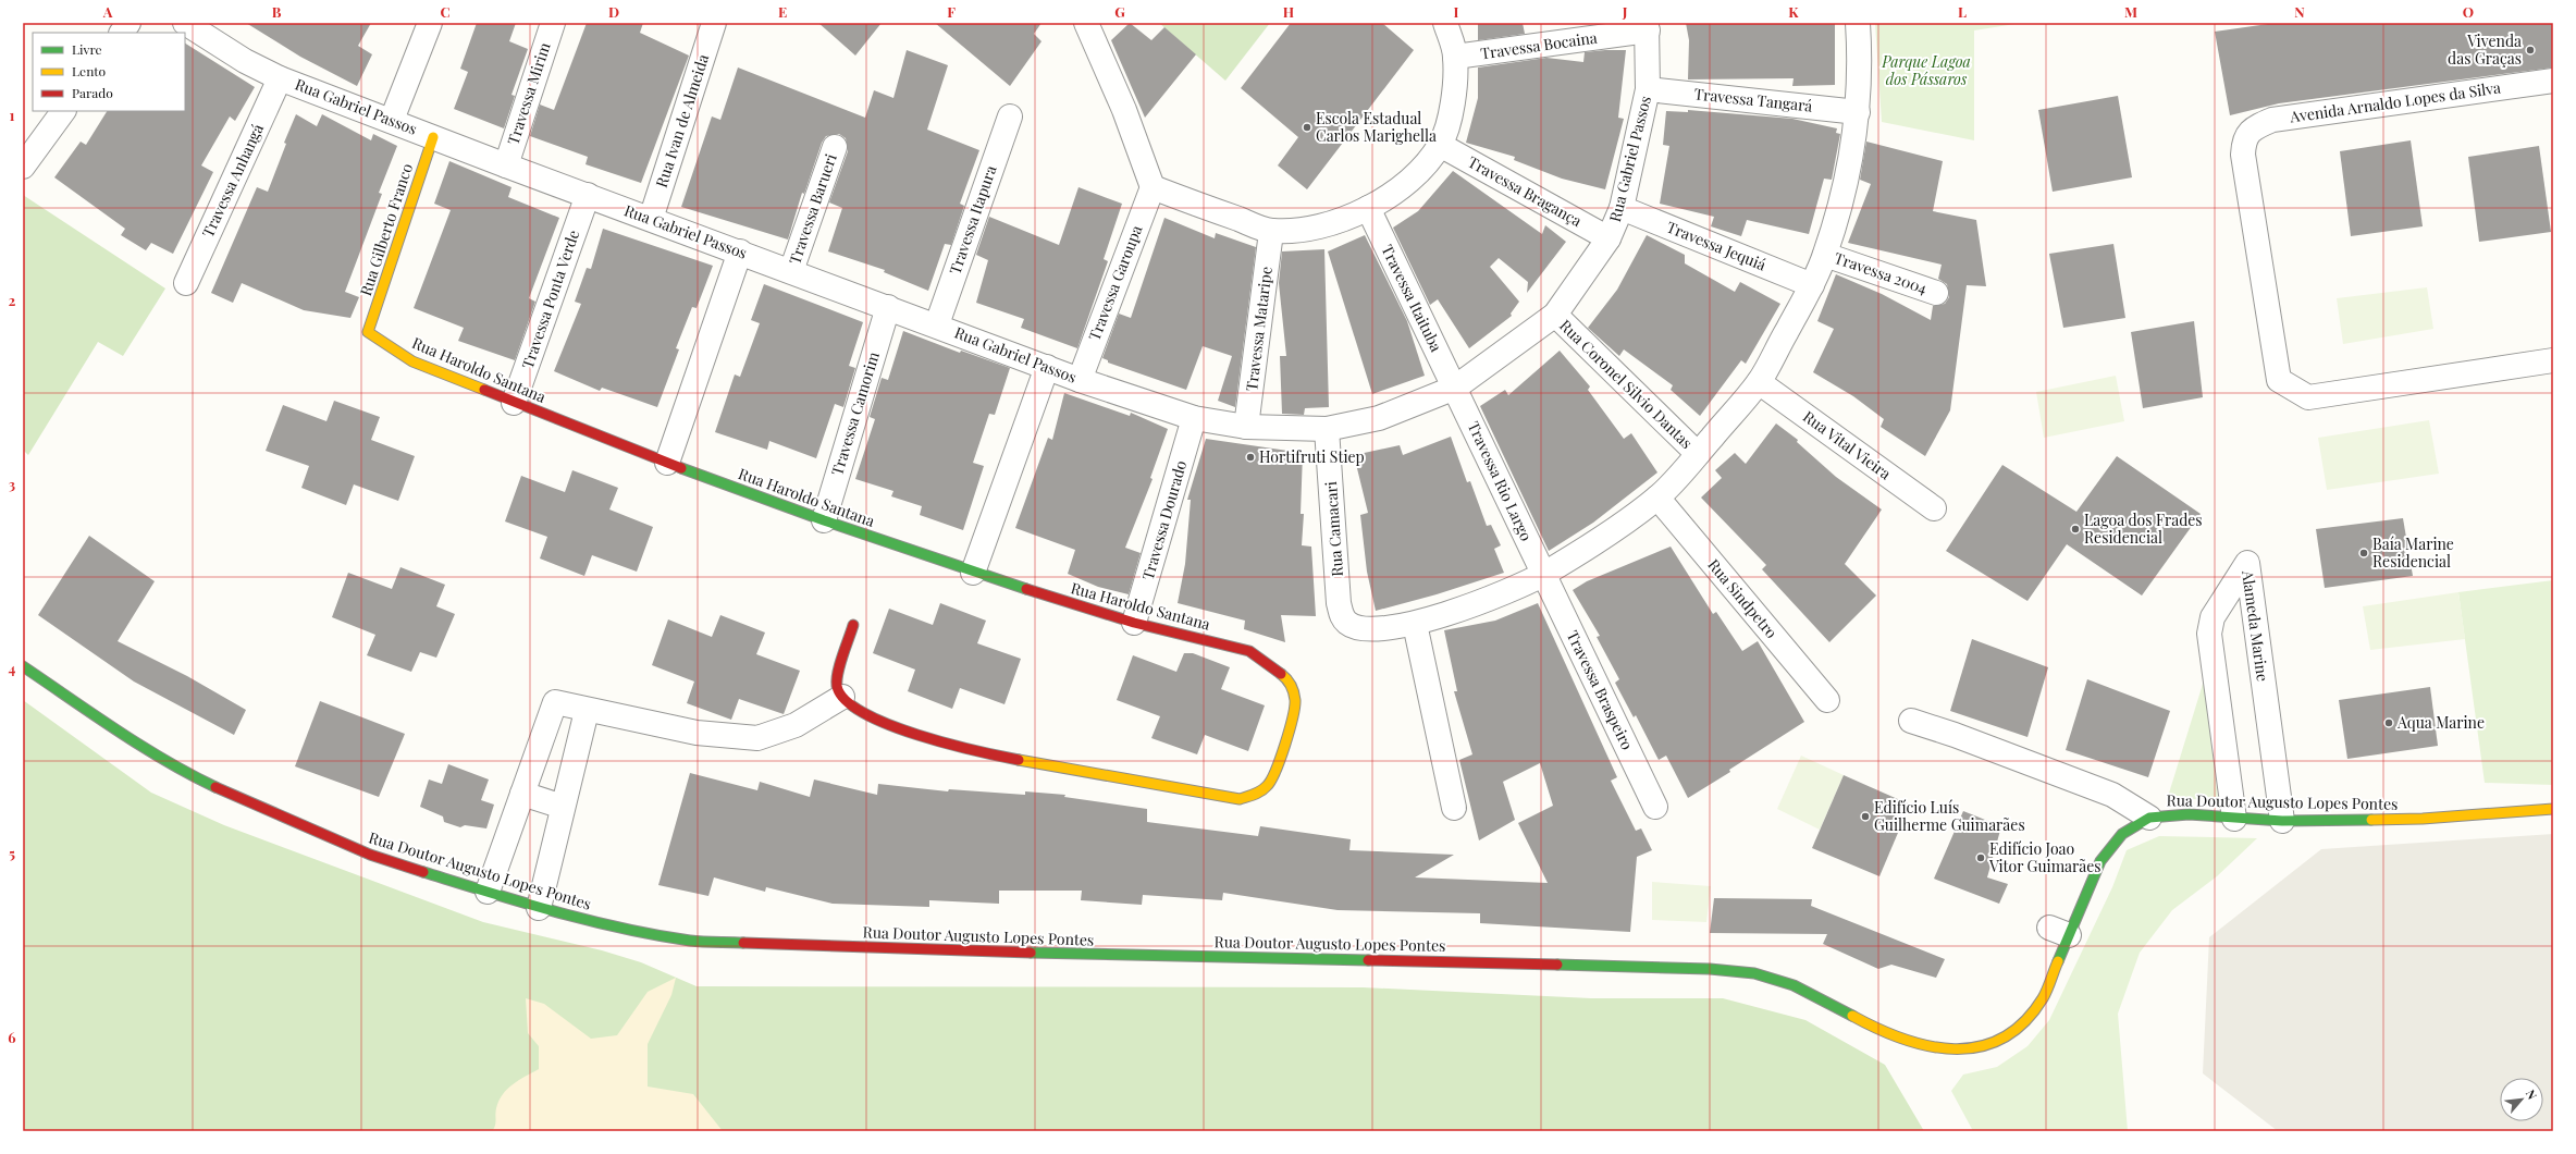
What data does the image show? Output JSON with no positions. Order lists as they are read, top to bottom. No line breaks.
{"streets":{"street":["Travessa Bocaina","Travessa Mirim","Travessa Tangará","Avenida Arnaldo Lopes da Silva","Rua Gabriel Passos","Rua Ivan de Almeida","Travessa Anhangá","Travessa Bragança","Travessa Barueri","Travessa Itapura","Rua Gilberto Franco","Travessa Jequiá","Travessa 2004","Travessa Garoupa","Travessa Itaituba","Travessa Ponta Verde","Travessa Mataripe","Rua Haroldo Santana","Rua Coronel Silvio Dantas","Travessa Camorim","Rua Vital Vieira","Travessa Rio Largo","Travessa Dourado","Rua Camacari","Rua Sindpetro","Alameda Marine","Travessa Braspeiro","Rua Doutor Augusto Lopes Pontes"]},"crossings":[["Travessa Bocaina","Rua Gabriel Passos"],["Travessa Mirim","Rua Gabriel Passos"],["Travessa Tangará","Rua Gabriel Passos"],["Rua Gabriel Passos","Rua Ivan de Almeida"],["Rua Gabriel Passos","Travessa Anhangá"],["Rua Gabriel Passos","Travessa Bragança"],["Rua Gabriel Passos","Travessa Barueri"],["Rua Gabriel Passos","Travessa Itapura"],["Rua Gabriel Passos","Rua Gilberto Franco"],["Rua Gabriel Passos","Travessa Jequiá"],["Rua Gabriel Passos","Travessa Garoupa"],["Rua Gabriel Passos","Travessa Itaituba"],["Rua Gabriel Passos","Travessa Ponta Verde"],["Rua Gabriel Passos","Travessa Mataripe"],["Rua Gabriel Passos","Rua Coronel Silvio Dantas"],["Rua Gabriel Passos","Travessa Camorim"],["Rua Gabriel Passos","Travessa Rio Largo"],["Rua Gabriel Passos","Travessa Dourado"],["Rua Gabriel Passos","Rua Camacari"],["Rua Gilberto Franco","Rua Haroldo Santana"],["Travessa Itaituba","Travessa Rio Largo"],["Travessa Ponta Verde","Rua Haroldo Santana"],["Rua Haroldo Santana","Travessa Camorim"],["Rua Haroldo Santana","Travessa Dourado"],["Travessa Rio Largo","Travessa Braspeiro"],["Alameda Marine","Rua Doutor Augusto Lopes Pontes"]],"parks":["Parque Lagoa dos Pássaros"],"places":["Vivenda das Graças","Escola Estadual Carlos Marighella","Hortifruti Stiep","Lagoa dos Frades Residencial","Baía Marine Residencial","Aqua Marine","Edifício Luís Guilherme Guimarães","Edifício Joao Vitor Guimarães"],"legend":["Livre","Lento","Parado"],"north":"top right","grid":{"columns":["A","B","C","D","E","F","G","H","I","J","K","L","M","N","O"],"rows":["1","2","3","4","5","6"]}}
